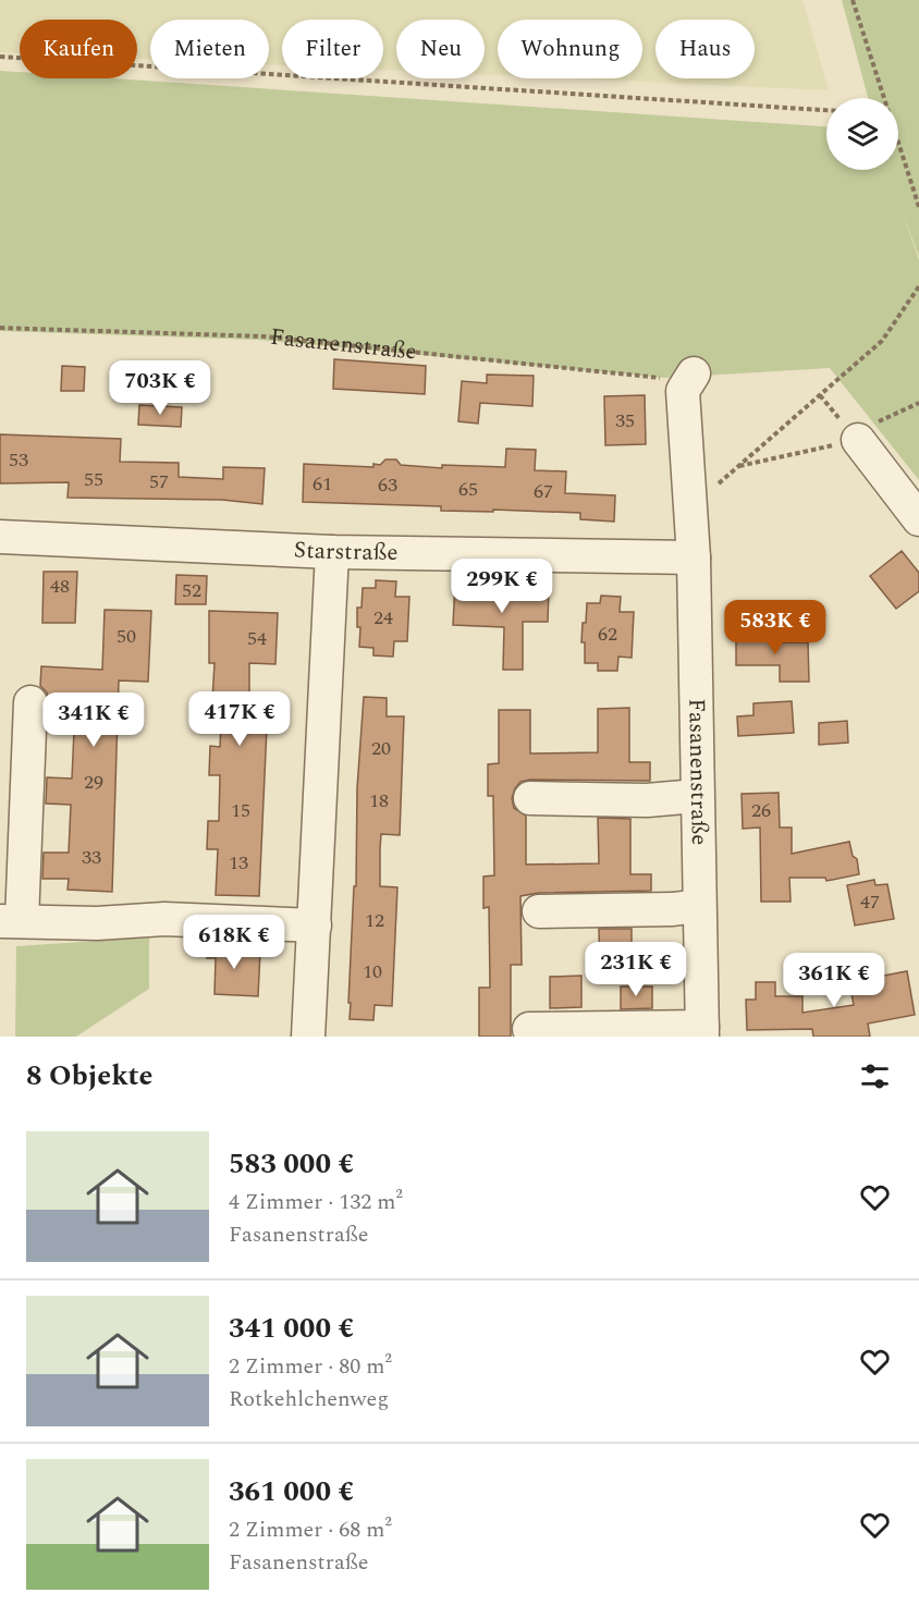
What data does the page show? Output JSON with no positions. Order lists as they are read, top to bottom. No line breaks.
{"streets":{"street":["Fasanenstraße","Starstraße"]},"crossings":[["Fasanenstraße","Starstraße"]],"house_numbers":["35","53","55","57","61","63","65","67","48","52","24","62","50","54","20","29","18","15","26","33","13","47","12","10"],"page":{"chip":["Kaufen","Mieten","Filter","Neu","Wohnung","Haus"],"price":["703K €","299K €","583K €","417K €","341K €","618K €","231K €","361K €"],"heading":"8 Objekte","list":[{"name":"583 000 €","note":"4 Zimmer · 132 m² · Fasanenstraße"},{"name":"341 000 €","note":"2 Zimmer · 80 m² · Rotkehlchenweg"},{"name":"361 000 €","note":"2 Zimmer · 68 m² · Fasanenstraße"}]}}
